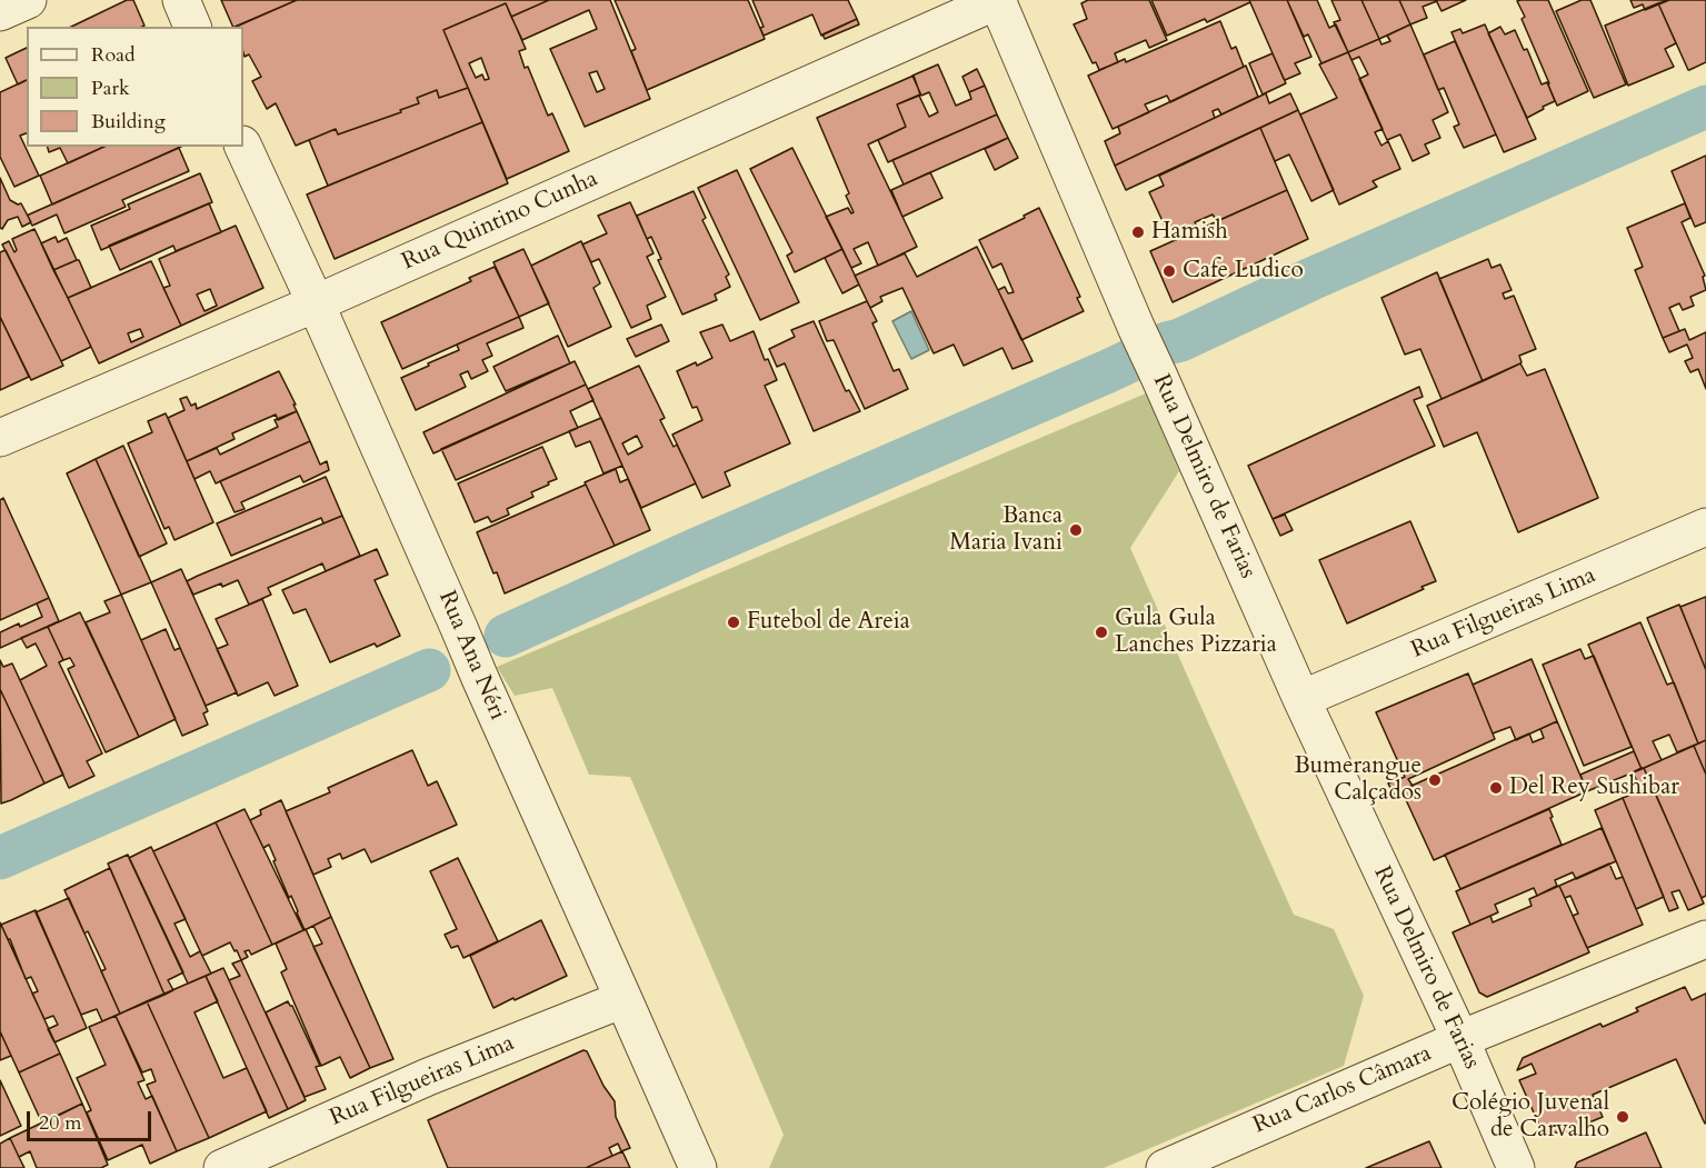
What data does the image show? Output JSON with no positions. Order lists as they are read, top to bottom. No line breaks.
{"streets":{"street":["Rua Quintino Cunha","Rua Delmiro de Farias","Rua Filgueiras Lima","Rua Ana Néri","Rua Carlos Câmara"]},"crossings":[["Rua Quintino Cunha","Rua Delmiro de Farias"],["Rua Quintino Cunha","Rua Ana Néri"],["Rua Delmiro de Farias","Rua Filgueiras Lima"],["Rua Delmiro de Farias","Rua Carlos Câmara"],["Rua Filgueiras Lima","Rua Ana Néri"]],"places":["Hamish","Cafe Ludico","Banca Maria Ivani","Futebol de Areia","Gula Gula Lanches Pizzaria","Bumerangue Calçados","Del Rey Sushibar","Colégio Juvenal de Carvalho"],"legend":["Road","Park","Building"],"scale_bar":"20 m"}
